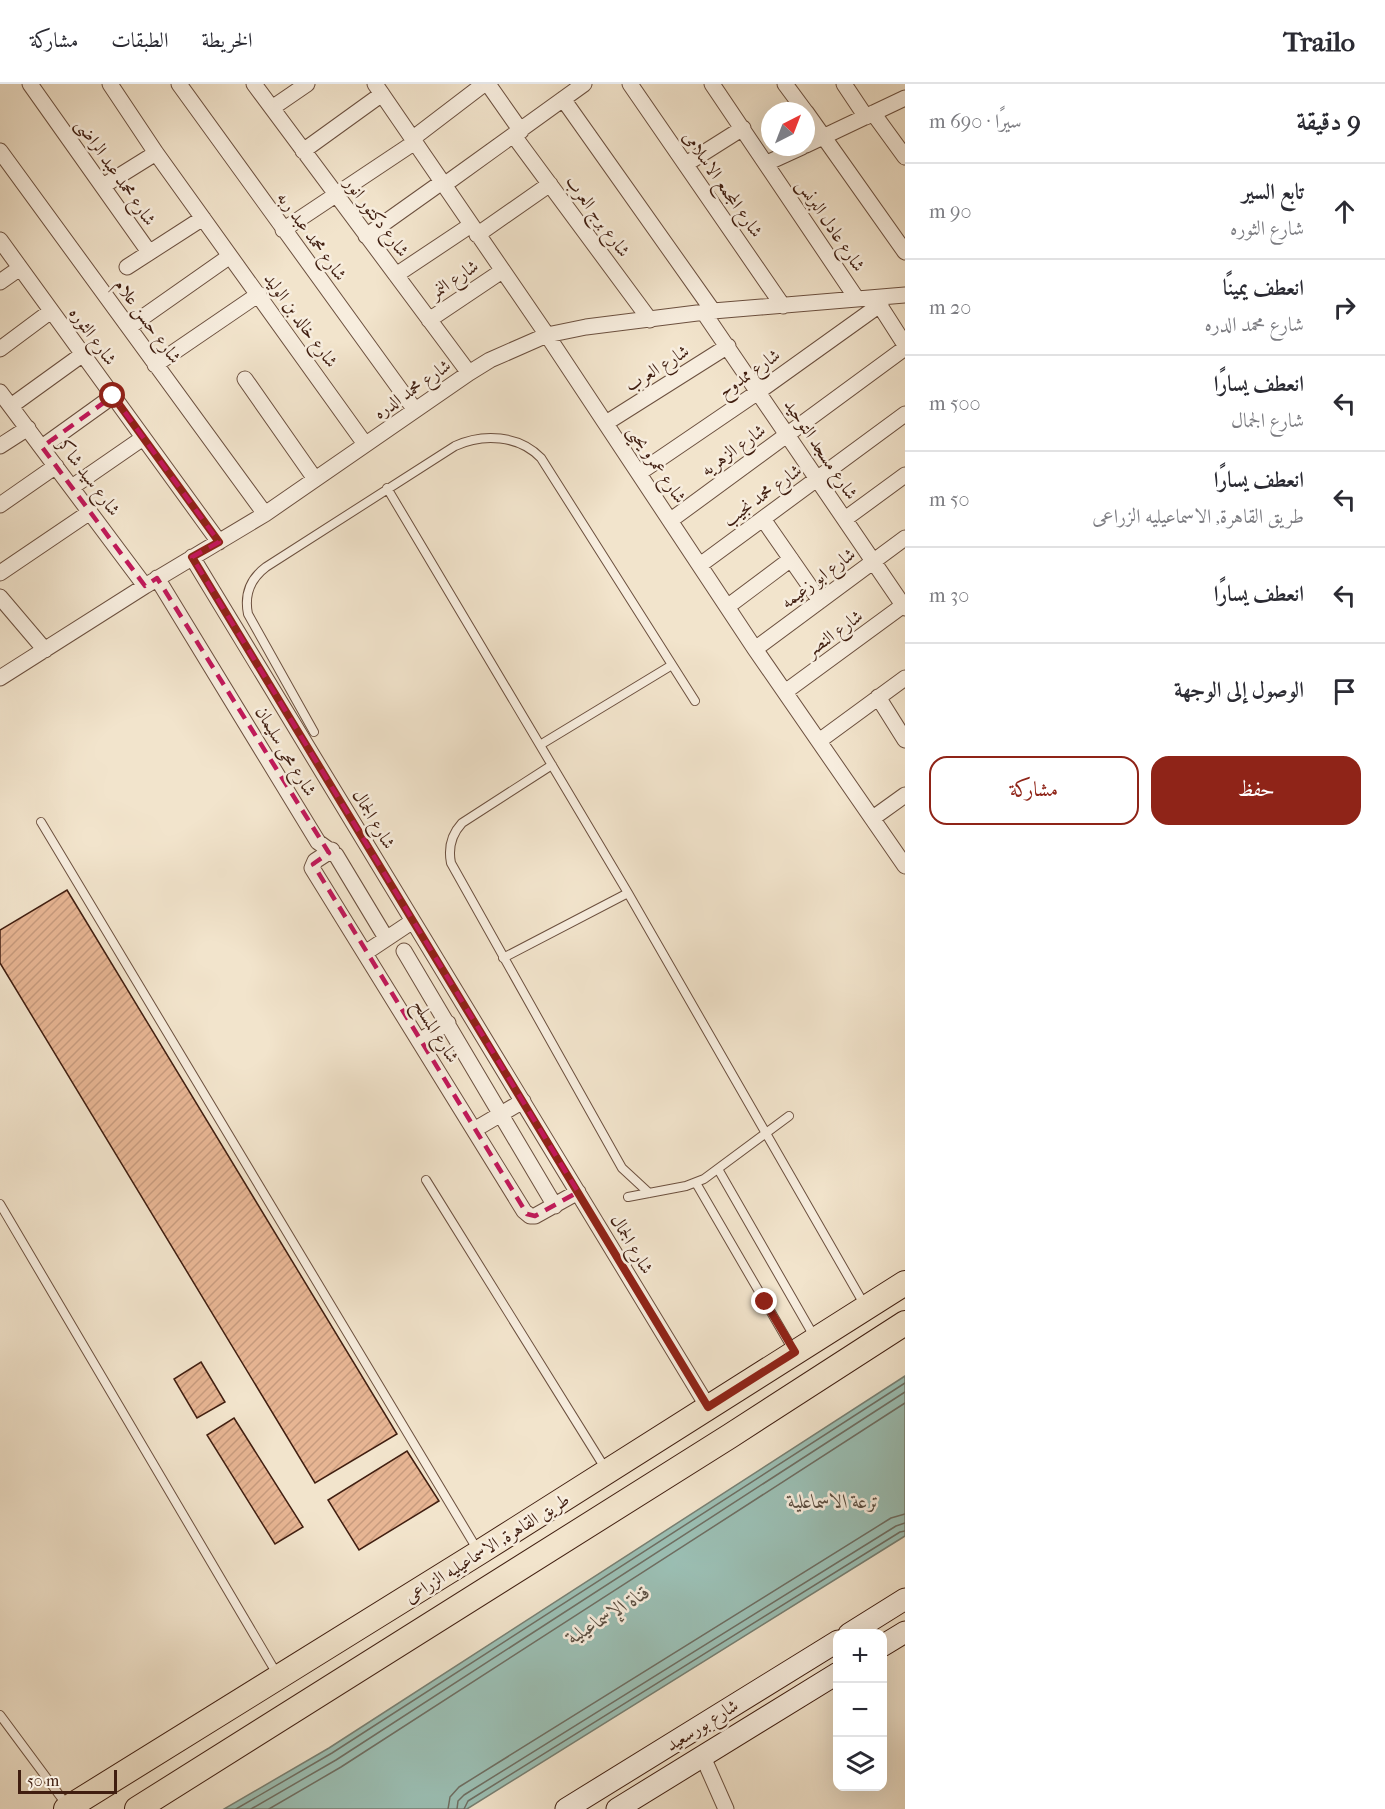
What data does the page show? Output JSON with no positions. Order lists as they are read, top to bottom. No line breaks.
{"streets":{"main road":["طريق القاهرة, الاسماعيليه الزراعى","شارع بورسعيد"],"street":["شارع محمد عبد الراضى","شارع المجمع الاسلامى","شارع برج العرب","شارع دكتور انور","شارع عادل البرنس","شارع محمد عبد ربه","شارع النمر","شارع خالد بن الوليد","شارع حسن علام","شارع الثوره","شارع العرب","شارع ممدوح","شارع محمد الدره","شارع مسجد التوحيد","شارع الزهريه","شارع عمرو يحيى","شارع سيد شاكر","شارع محمد نجيب","شارع ابو زعيمه","شارع النصر","شارع محى سليمان","شارع الجمال","شارع المسلح"]},"crossings":[["شارع المجمع الاسلامى","شارع محمد الدره"],["شارع برج العرب","شارع محمد الدره"],["شارع دكتور انور","شارع النمر"],["شارع دكتور انور","شارع محمد الدره"],["شارع عادل البرنس","شارع محمد الدره"],["شارع محمد عبد ربه","شارع محمد الدره"],["شارع النمر","شارع عمرو يحيى"],["شارع خالد بن الوليد","شارع محمد الدره"],["شارع حسن علام","شارع محمد الدره"],["شارع الثوره","شارع محمد الدره"],["شارع العرب","شارع مسجد التوحيد"],["شارع العرب","شارع عمرو يحيى"],["شارع ممدوح","شارع محمد الدره"],["شارع ممدوح","شارع مسجد التوحيد"],["شارع ممدوح","شارع عمرو يحيى"],["شارع محمد الدره","شارع مسجد التوحيد"],["شارع محمد الدره","شارع عمرو يحيى"],["شارع محمد الدره","شارع سيد شاكر"],["شارع محمد الدره","شارع محى سليمان"],["شارع محمد الدره","شارع الجمال"],["شارع مسجد التوحيد","شارع الزهريه"],["شارع مسجد التوحيد","شارع محمد نجيب"],["شارع مسجد التوحيد","شارع ابو زعيمه"],["شارع مسجد التوحيد","شارع النصر"],["شارع الزهريه","شارع عمرو يحيى"],["شارع عمرو يحيى","شارع محمد نجيب"],["شارع عمرو يحيى","شارع ابو زعيمه"],["شارع عمرو يحيى","شارع النصر"],["شارع سيد شاكر","شارع محى سليمان"],["شارع محى سليمان","شارع المسلح"],["شارع الجمال","طريق القاهرة, الاسماعيليه الزراعى"]],"water":["ترعة الاسماعلية","قناة الإسماعيلية"],"scale_bar":"50 m","north":"top right","page":{"header":"Trailo","nav":["الخريطة","الطبقات","مشاركة"],"heading":["9 دقيقة","سيرًا · 690 m"],"list":[["تابع السير","شارع الثوره","90 m"],["انعطف يمينًا","شارع محمد الدره","20 m"],["انعطف يسارًا","شارع الجمال","500 m"],["انعطف يسارًا","طريق القاهرة, الاسماعيليه الزراعى","50 m"],["انعطف يسارًا","30 m"],"الوصول إلى الوجهة"],"buttons":["حفظ","مشاركة"],"map_buttons":["+","−"],"scale":"50 m"}}
